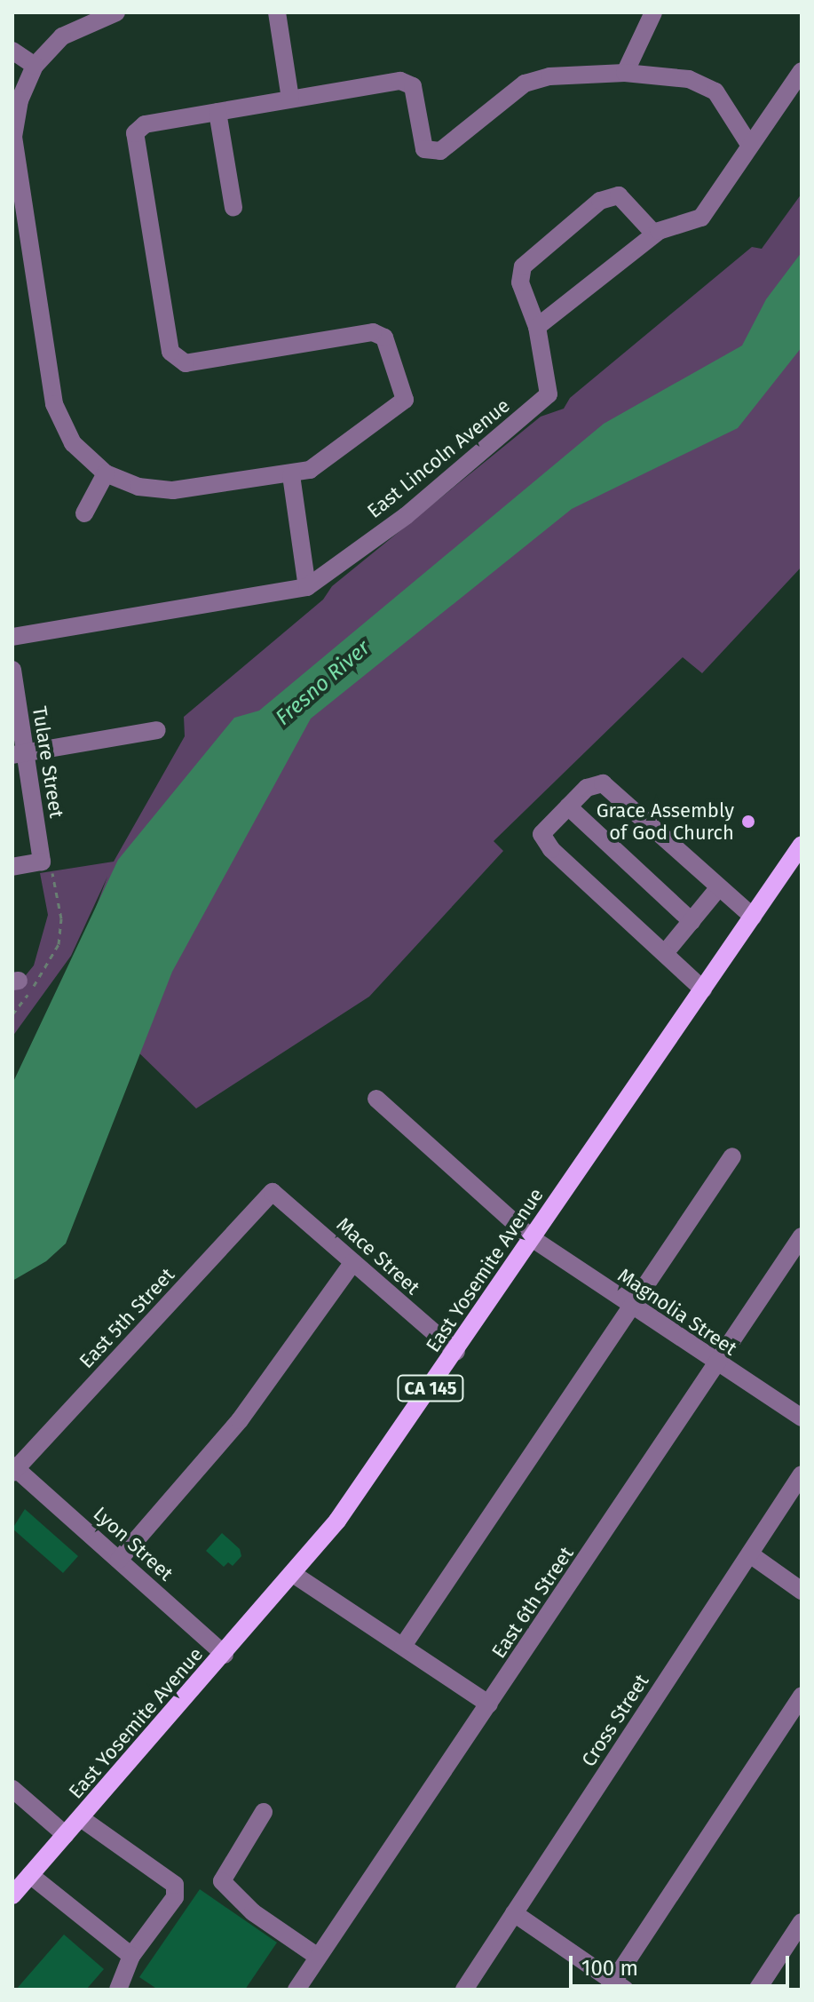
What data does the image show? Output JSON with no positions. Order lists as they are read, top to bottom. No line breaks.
{"streets":{"main road":["East Yosemite Avenue","CA 145"],"street":["East Lincoln Avenue","Tulare Street","Mace Street","Magnolia Street","East 5th Street","Lyon Street","East 6th Street","Cross Street"]},"crossings":[["Mace Street","East Yosemite Avenue"],["Mace Street","East 5th Street"],["East Yosemite Avenue","Magnolia Street"],["East Yosemite Avenue","Lyon Street"],["Magnolia Street","East 6th Street"],["East 5th Street","Lyon Street"]],"water":["Fresno River"],"places":["Grace Assembly of God Church"],"scale_bar":"100 m"}
